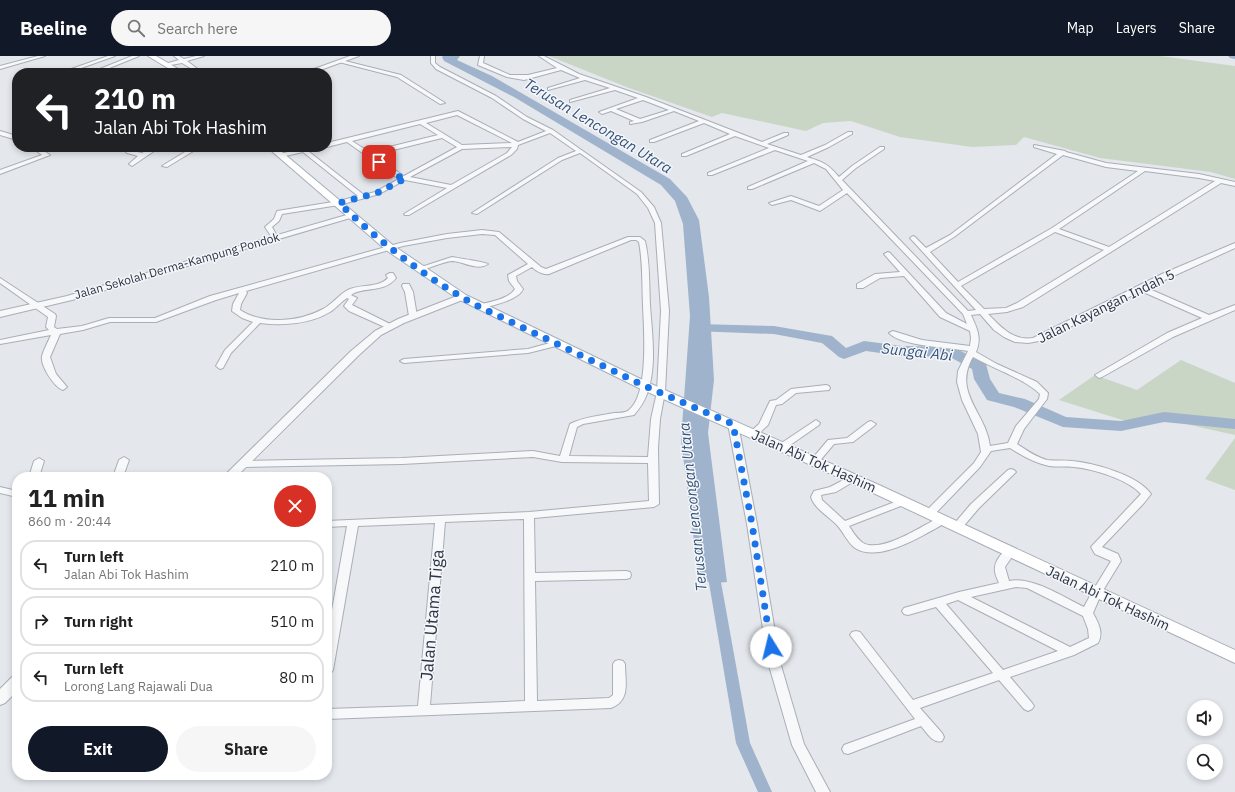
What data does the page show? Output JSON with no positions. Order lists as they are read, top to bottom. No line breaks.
{"streets":{"main road":["Jalan Abi Tok Hashim"],"street":["Jalan Sekolah Derma-Kampung Pondok","Jalan Kayangan Indah 5","Jalan Utama Tiga"]},"crossings":[["Jalan Sekolah Derma-Kampung Pondok","Jalan Abi Tok Hashim"]],"water":["Terusan Lencongan Utara","Sungai Abi"],"page":{"header":"Beeline","search":"Search here","nav":["Map","Layers","Share"],"turn":["210 m","Jalan Abi Tok Hashim"],"heading":["11 min","860 m · 20:44"],"list":[{"name":"Turn left","note":"Jalan Abi Tok Hashim","value":"210 m"},{"name":"Turn right","value":"510 m"},{"name":"Turn left","note":"Lorong Lang Rajawali Dua","value":"80 m"}],"buttons":["Exit","Share"]}}
